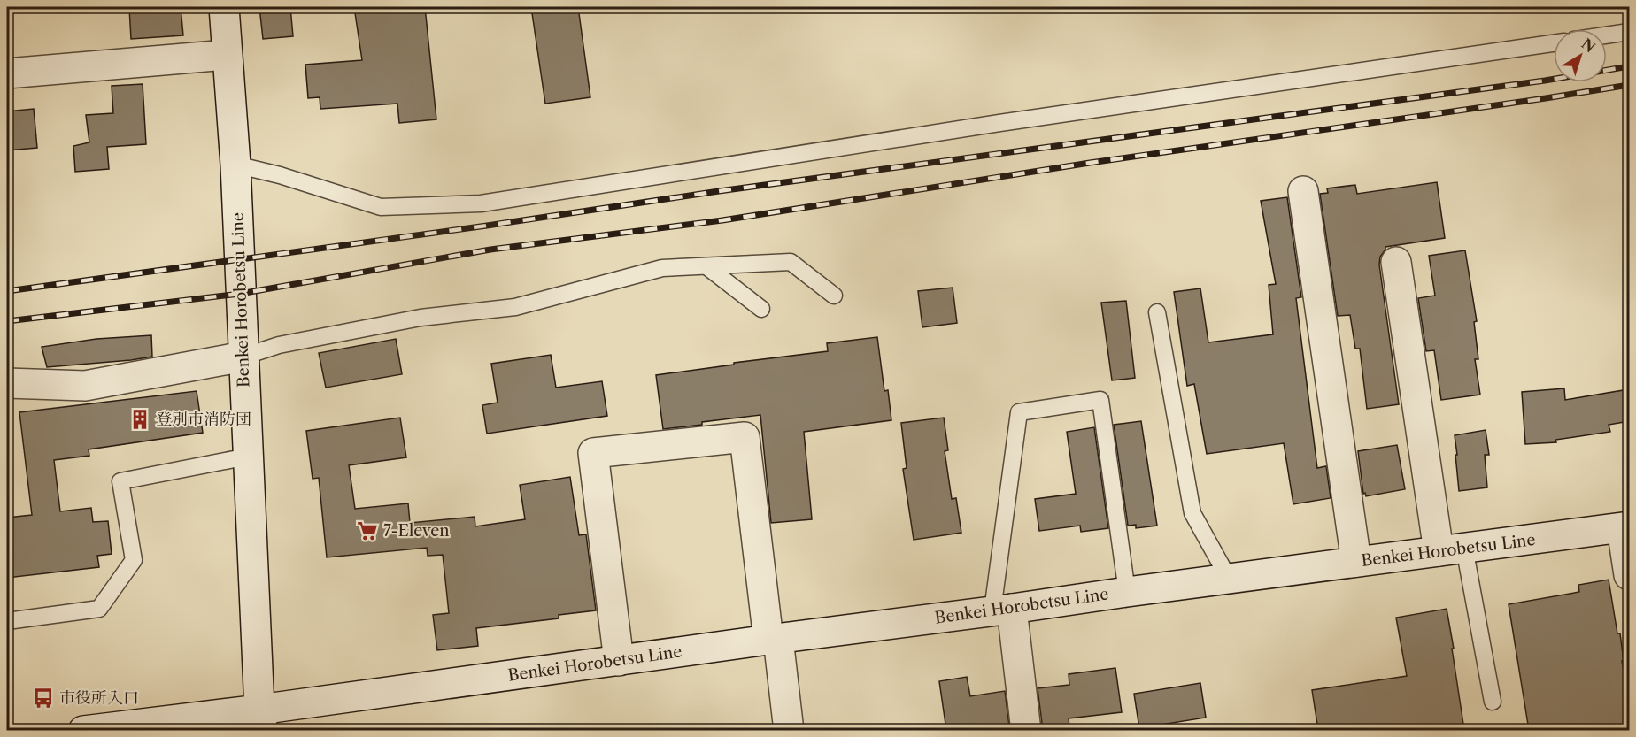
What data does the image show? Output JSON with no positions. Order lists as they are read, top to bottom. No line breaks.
{"streets":{"main road":["Benkei Horobetsu Line"]},"places":{"building":["登別市消防団"],"supermarket":["7-Eleven"],"bus stop":["市役所入口"]},"north":"top right"}
